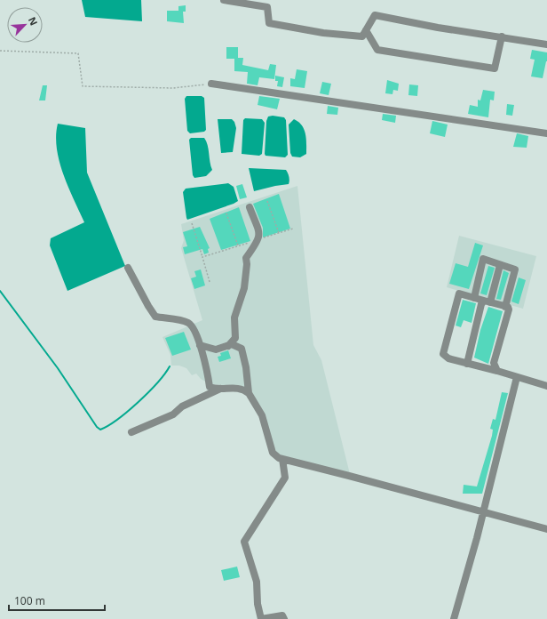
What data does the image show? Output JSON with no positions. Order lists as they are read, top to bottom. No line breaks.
{"scale_bar":"100 m","north":"top right"}
